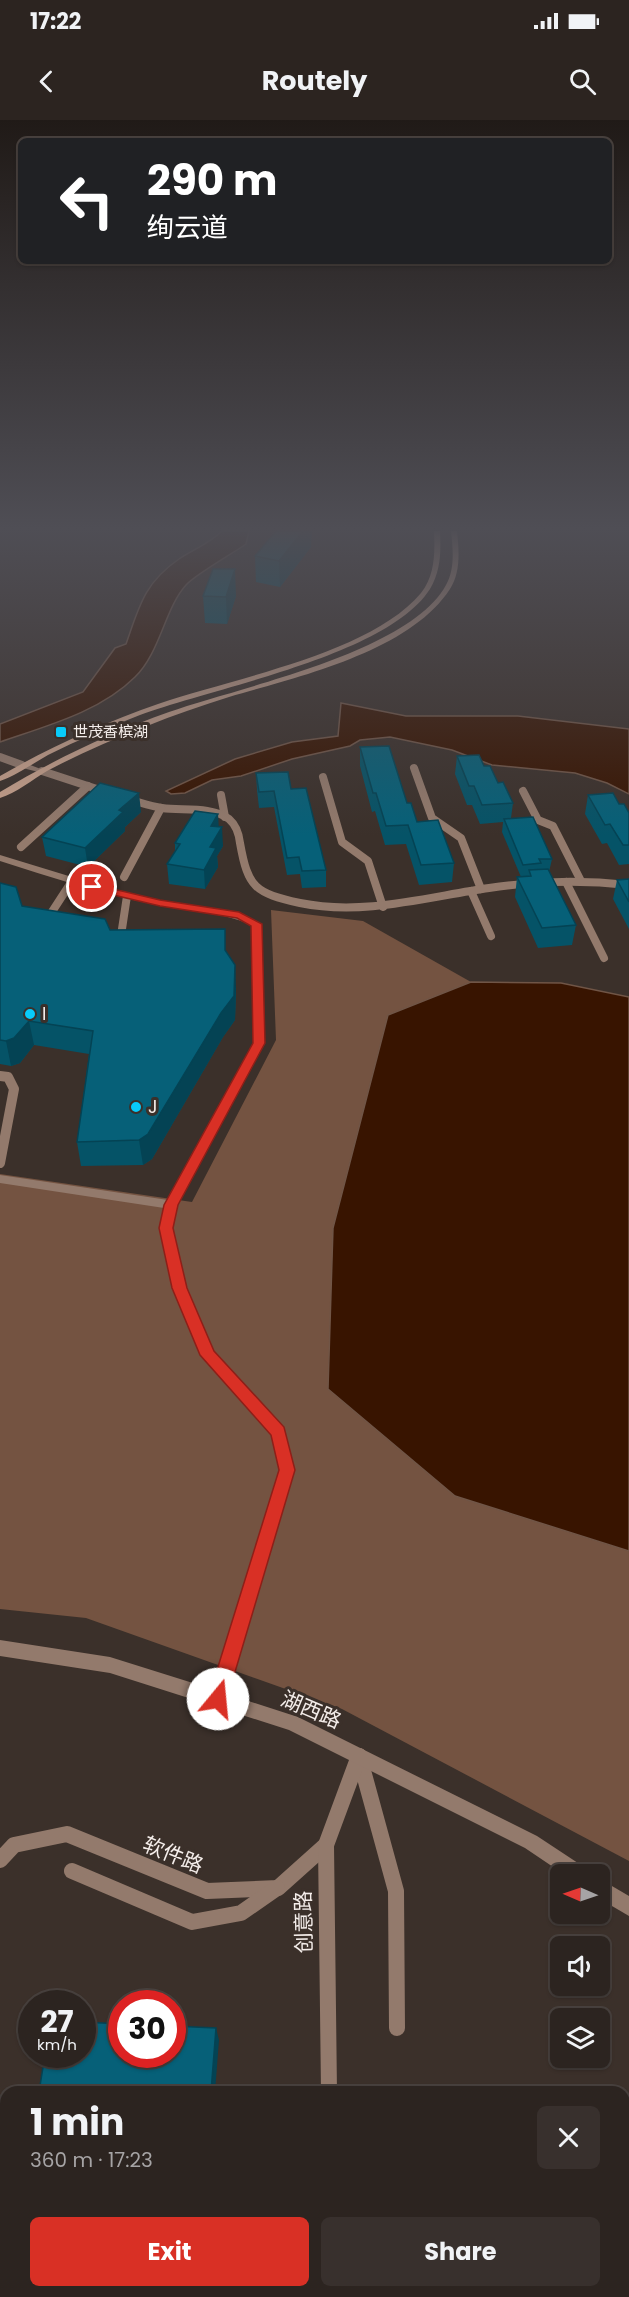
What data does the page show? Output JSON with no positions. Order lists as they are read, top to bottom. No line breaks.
{"streets":{"street":["湖西路"],"lane":["软件路","创意路"]},"crossings":[["湖西路","创意路"]],"places":{"transit":["世茂香槟湖"],"other":["I","J"]},"north":"left","page":{"status":"17:22","header":"Routely","turn":["290 m","绚云道"],"speed":"27 km/h","limit":"30","heading":["1 min","360 m · 17:23"],"buttons":["Exit","Share"]}}
